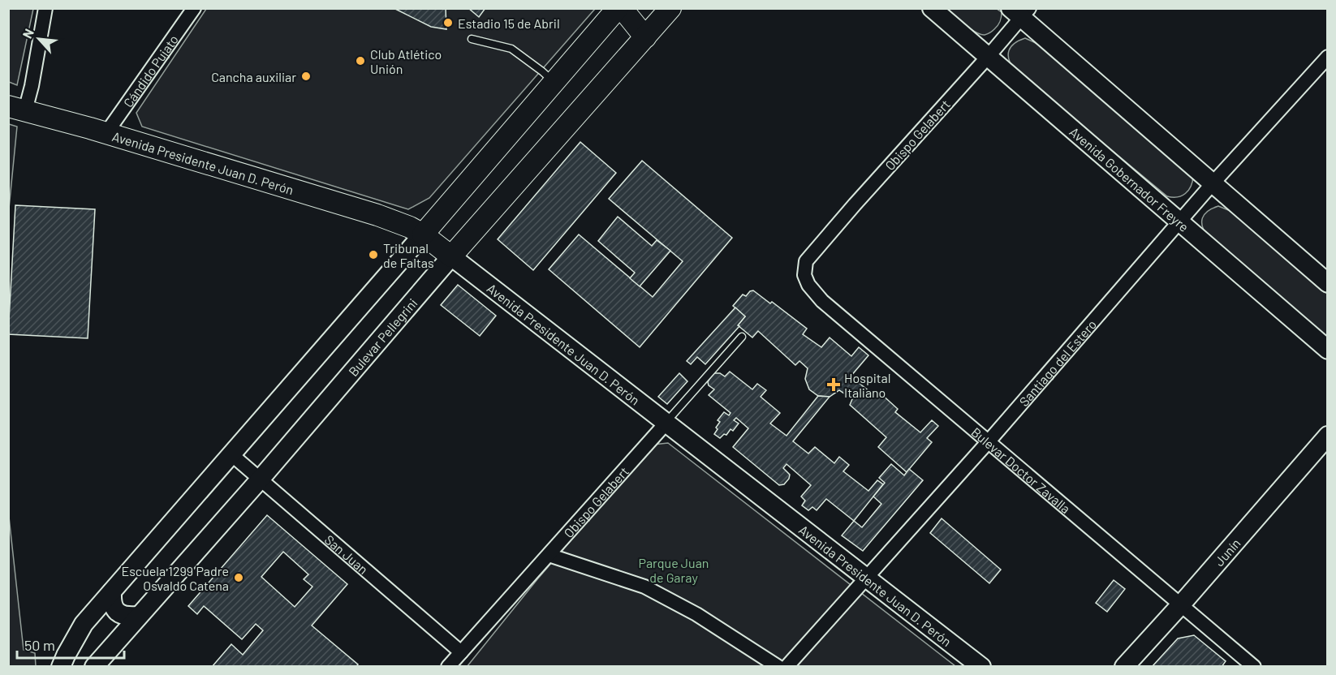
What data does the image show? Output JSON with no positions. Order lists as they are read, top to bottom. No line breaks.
{"streets":{"main road":["Avenida Presidente Juan D. Perón","Bulevar Pellegrini"],"street":["Cándido Pujato","Obispo Gelabert","Avenida Gobernador Freyre","Santiago del Estero","Bulevar Doctor Zavalla","Junín","San Juan"]},"crossings":[["Cándido Pujato","Avenida Presidente Juan D. Perón"],["Obispo Gelabert","Avenida Presidente Juan D. Perón"],["Obispo Gelabert","Avenida Gobernador Freyre"],["Obispo Gelabert","Bulevar Doctor Zavalla"],["Obispo Gelabert","San Juan"],["Avenida Presidente Juan D. Perón","Bulevar Pellegrini"],["Avenida Presidente Juan D. Perón","Santiago del Estero"],["Avenida Gobernador Freyre","Santiago del Estero"],["Bulevar Pellegrini","San Juan"],["Santiago del Estero","Bulevar Doctor Zavalla"],["Bulevar Doctor Zavalla","Junín"]],"parks":["Parque Juan de Garay"],"places":{"other":["Estadio 15 de Abril","Club Atlético Unión","Cancha auxiliar","Tribunal de Faltas","Escuela 1299 Padre Osvaldo Catena"],"health":["Hospital Italiano"]},"scale_bar":"50 m","north":"top left"}
